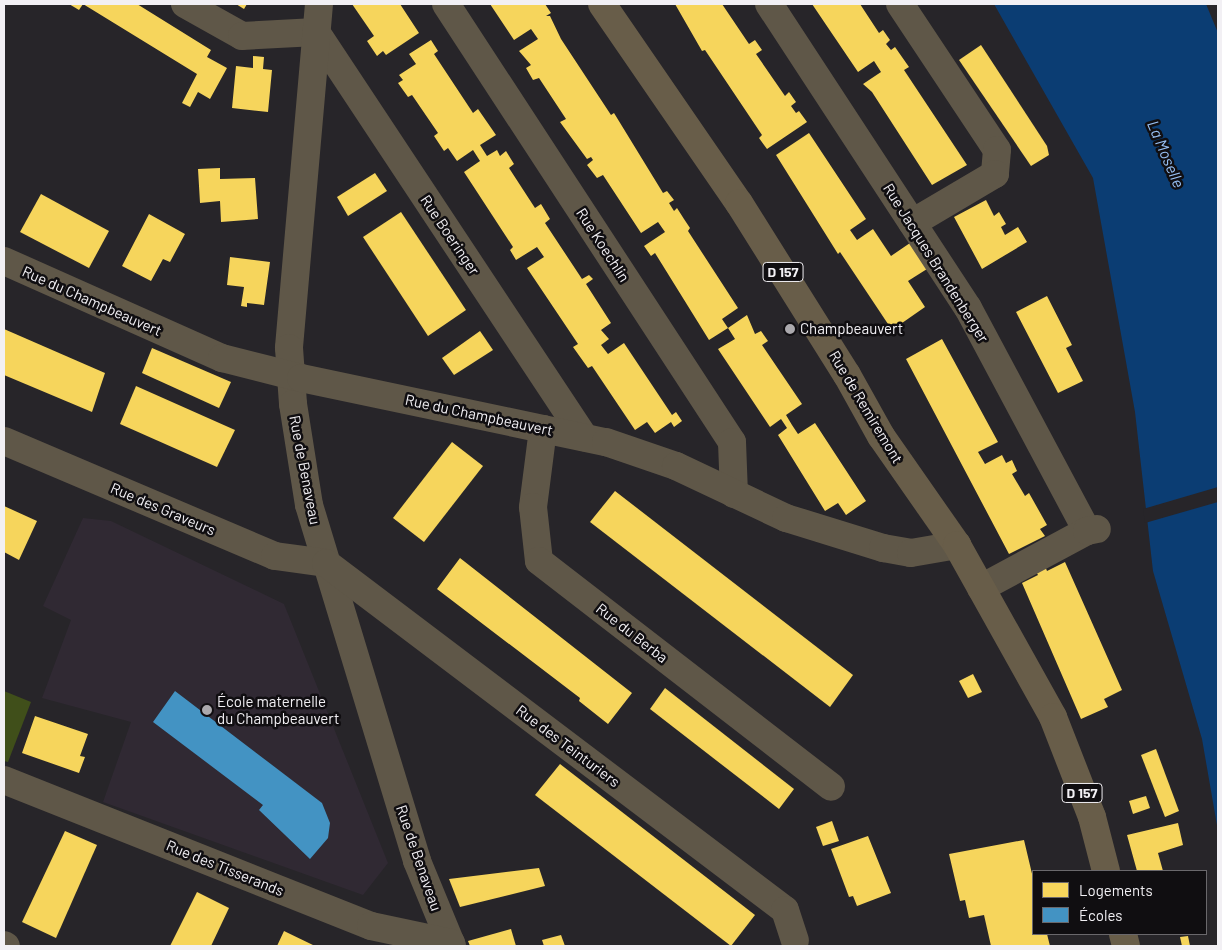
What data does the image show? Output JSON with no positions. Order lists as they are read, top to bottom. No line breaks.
{"streets":{"main road":["D 157","Rue de Remiremont"],"street":["Rue Boeringer","Rue Koechlin","Rue Jacques Brandenberger","Rue du Champbeauvert","Rue de Benaveau","Rue des Graveurs","Rue du Berba","Rue des Teinturiers","Rue des Tisserands"]},"crossings":[["Rue Boeringer","Rue du Champbeauvert"],["Rue Boeringer","Rue de Benaveau"],["Rue Koechlin","Rue du Champbeauvert"],["Rue Jacques Brandenberger","Rue de Remiremont"],["Rue du Champbeauvert","Rue de Remiremont"],["Rue du Champbeauvert","Rue de Benaveau"],["Rue du Champbeauvert","Rue du Berba"],["Rue de Benaveau","Rue des Graveurs"],["Rue de Benaveau","Rue des Teinturiers"],["Rue de Benaveau","Rue des Tisserands"],["Rue des Graveurs","Rue des Teinturiers"]],"water":["La Moselle"],"places":["Champbeauvert","École maternelle du Champbeauvert"],"legend":["Logements","Écoles"]}
